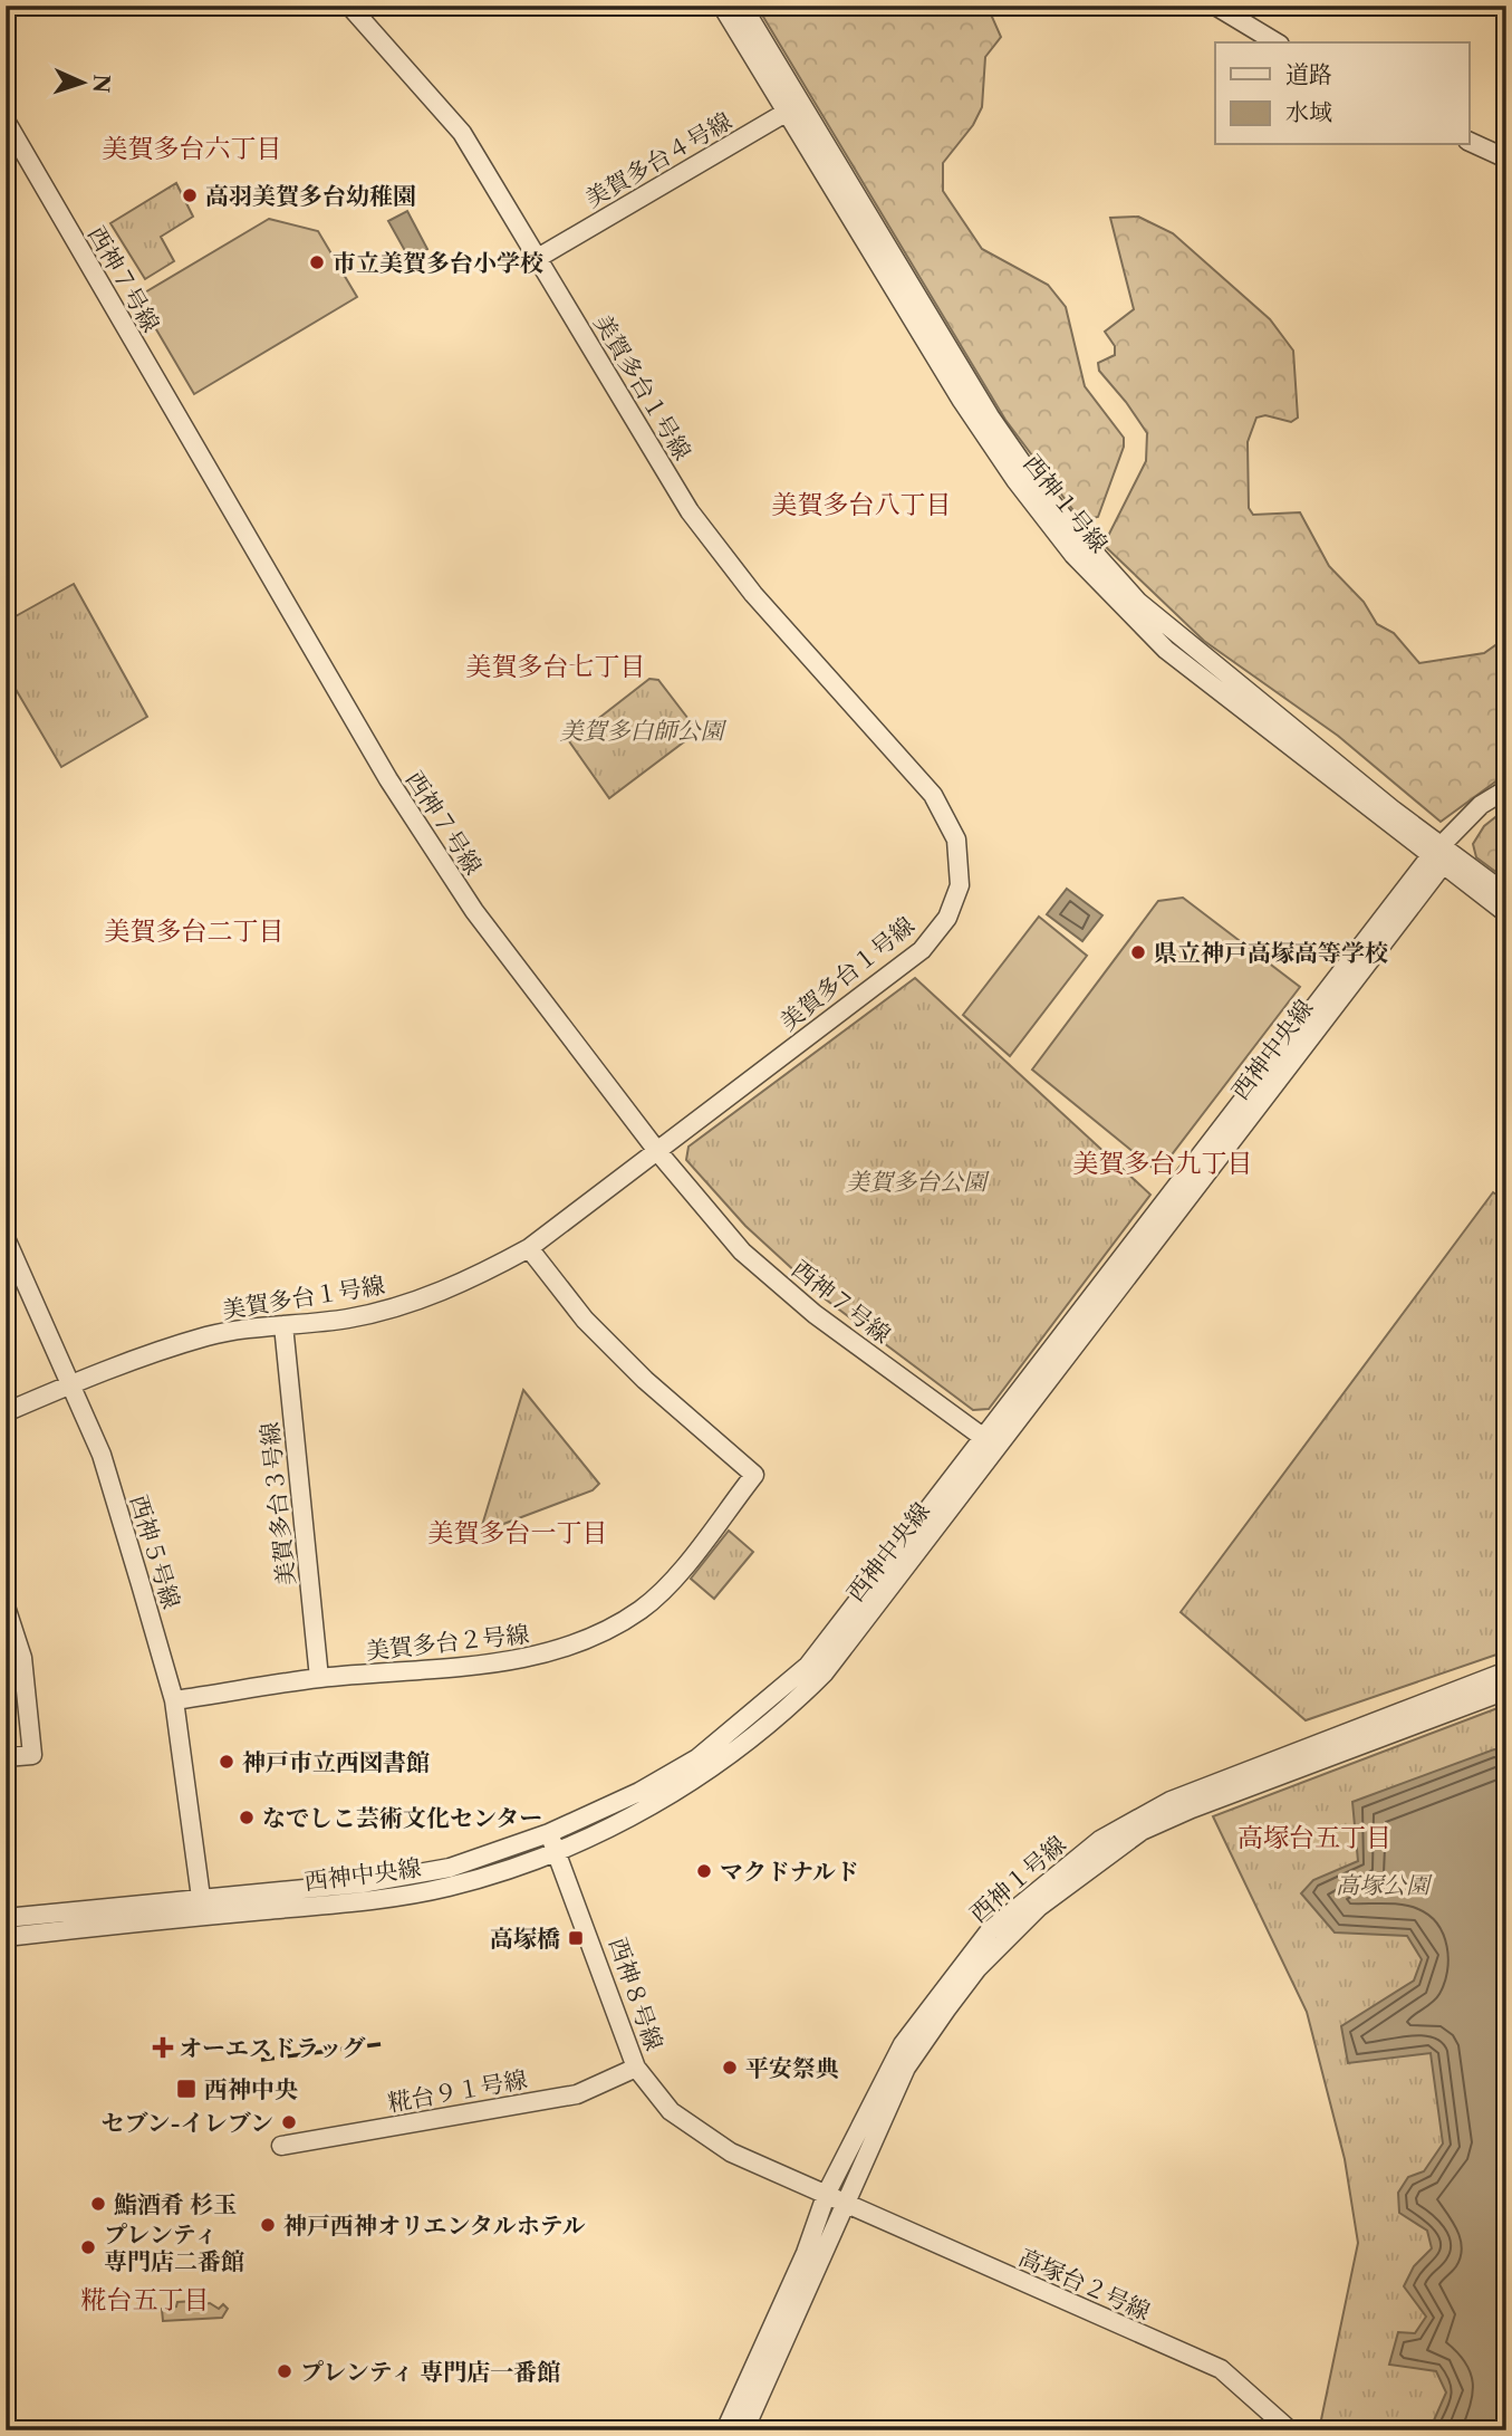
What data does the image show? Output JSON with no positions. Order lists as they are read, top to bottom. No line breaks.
{"streets":{"street":["美賀多台４号線","西神７号線","美賀多台１号線","西神１号線","西神中央線","美賀多台３号線","西神５号線","美賀多台２号線","西神８号線","糀台９１号線","高塚台２号線"]},"crossings":[["美賀多台４号線","美賀多台１号線"],["美賀多台４号線","西神１号線"],["西神７号線","美賀多台１号線"],["西神７号線","西神中央線"],["美賀多台１号線","美賀多台３号線"],["美賀多台１号線","西神５号線"],["美賀多台１号線","美賀多台２号線"],["西神１号線","西神中央線"],["西神１号線","西神８号線"],["西神１号線","高塚台２号線"],["西神中央線","西神５号線"],["西神中央線","西神８号線"],["美賀多台３号線","美賀多台２号線"],["西神５号線","美賀多台２号線"],["西神８号線","糀台９１号線"],["西神８号線","高塚台２号線"]],"districts":["美賀多台六丁目","美賀多台八丁目","美賀多台七丁目","美賀多台二丁目","美賀多台九丁目","美賀多台一丁目","高塚台五丁目","糀台五丁目"],"parks":["美賀多白師公園","美賀多台公園","高塚公園"],"places":{"other":["高羽美賀多台幼稚園","市立美賀多台小学校","県立神戸高塚高等学校","神戸市立西図書館","なでしこ芸術文化センター","マクドナルド","平安祭典","セブン-イレブン","鮨酒肴 杉玉","神戸西神オリエンタルホテル","プレンティ 専門店二番館","プレンティ 専門店一番館"],"transit":["高塚橋","西神中央"],"health":["オーエスドラッグ"]},"legend":["道路","水域"],"north":"right"}
